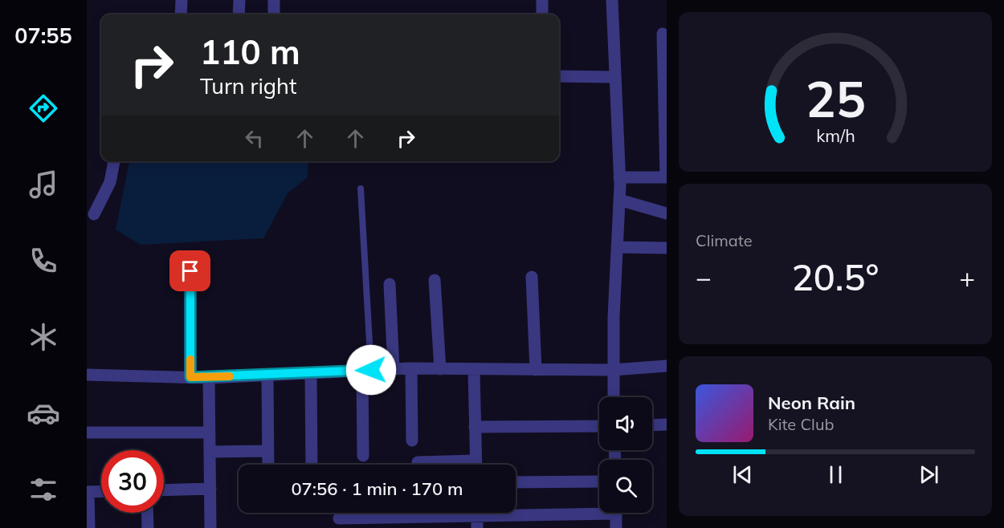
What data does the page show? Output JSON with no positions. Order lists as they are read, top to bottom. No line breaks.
{"page":{"tabs":"07:55","turn":["110 m","Turn right"],"tile":"Climate","heat":["−","20.5°","+"],"song":["Neon Rain","Kite Club"],"limit":"30","trip":"07:56 · 1 min · 170 m","gauge":["25","km/h"]}}
